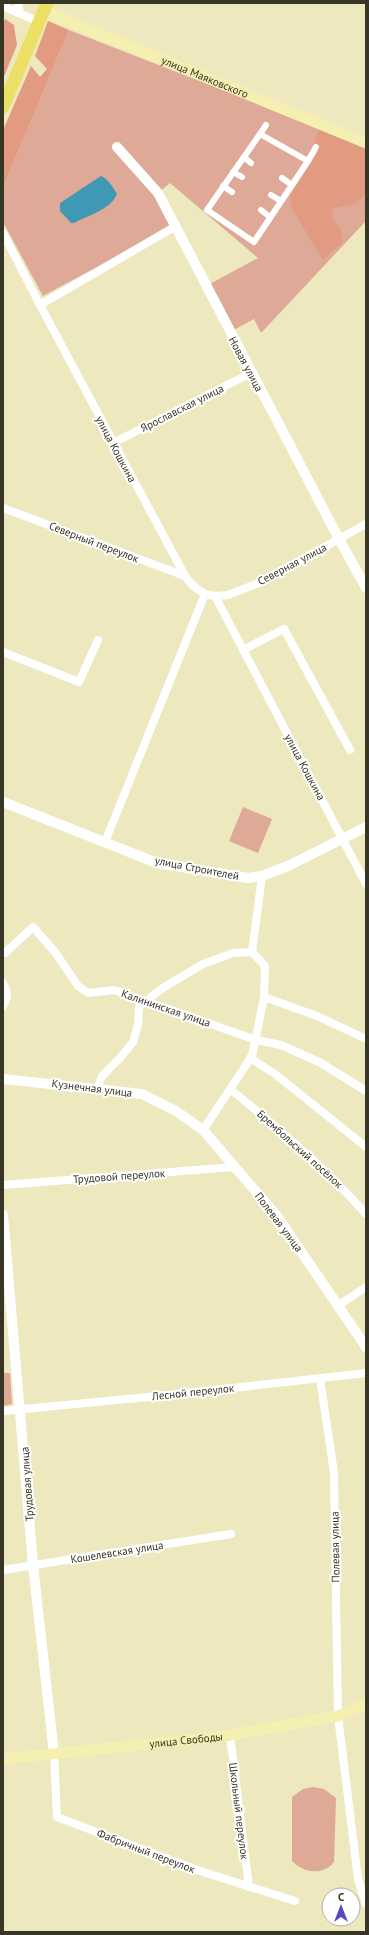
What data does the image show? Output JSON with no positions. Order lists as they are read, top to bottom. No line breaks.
{"streets":{"main road":["улица Маяковского","улица Свободы"],"street":["Новая улица","Ярославская улица","улица Кошкина","Северный переулок","Северная улица","улица Строителей","Калининская улица","Кузнечная улица","Брембольский посёлок","Трудовой переулок","Полевая улица","Лесной переулок","Трудовая улица","Кошелевская улица","Школьный переулок","Фабричный переулок"]},"crossings":[["Новая улица","Ярославская улица"],["Новая улица","Северная улица"],["Ярославская улица","улица Кошкина"],["улица Кошкина","Северный переулок"],["улица Кошкина","Северная улица"],["улица Кошкина","улица Строителей"],["Кузнечная улица","Полевая улица"],["Трудовой переулок","Полевая улица"],["Полевая улица","Лесной переулок"],["Полевая улица","улица Свободы"],["Лесной переулок","Трудовая улица"],["Трудовая улица","Кошелевская улица"],["Трудовая улица","улица Свободы"],["Трудовая улица","Фабричный переулок"],["улица Свободы","Школьный переулок"],["улица Свободы","Фабричный переулок"],["Школьный переулок","Фабричный переулок"]],"north":"top"}
